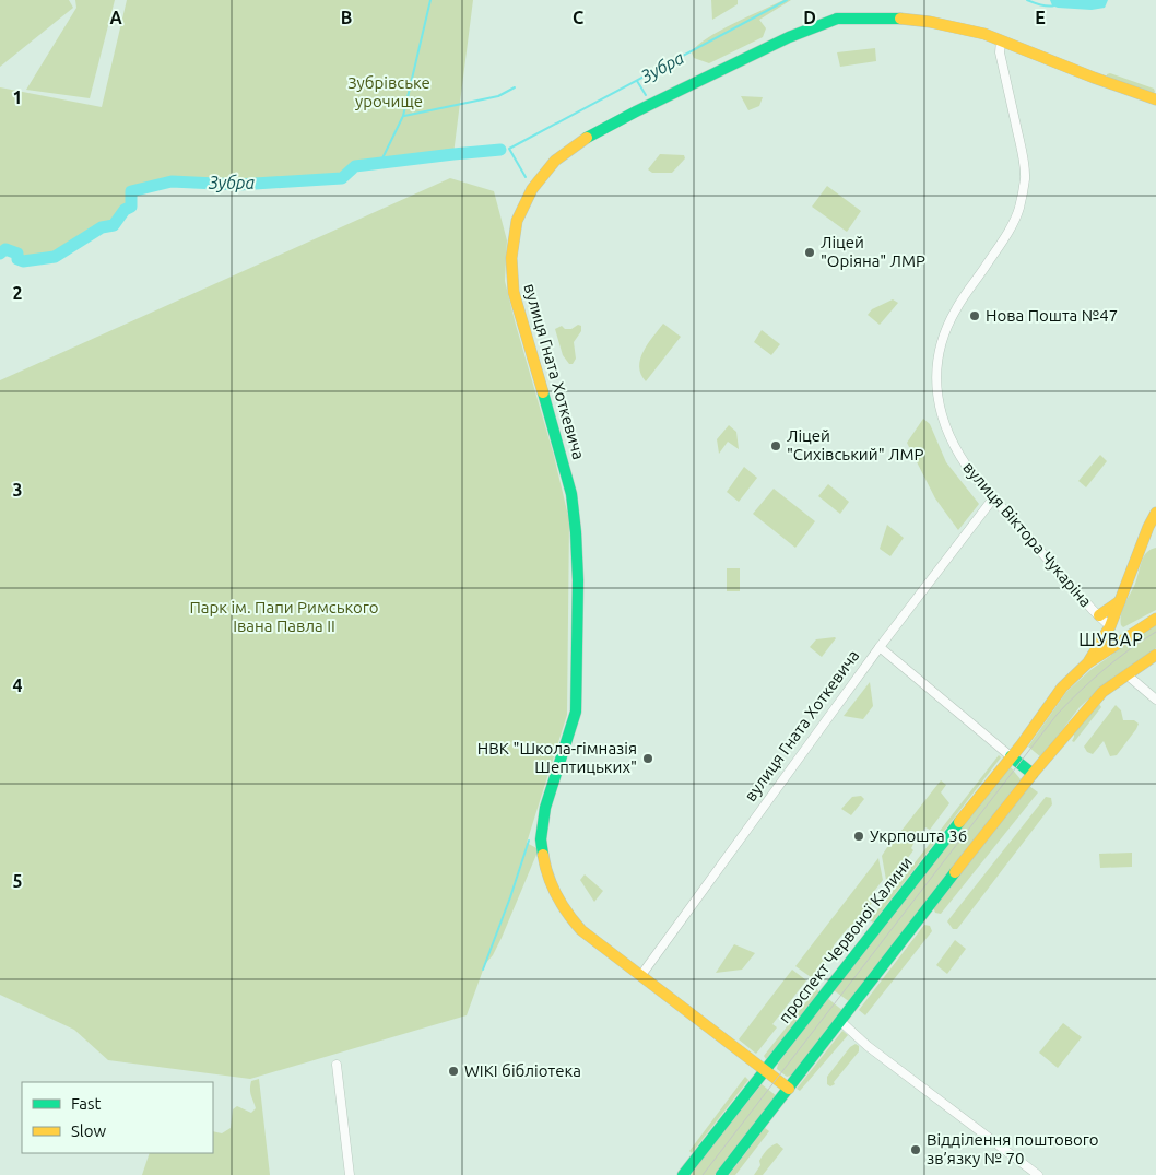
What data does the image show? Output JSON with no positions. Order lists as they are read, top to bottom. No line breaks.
{"streets":{"main road":["вулиця Гната Хоткевича","проспект Червоної Калини"],"street":["вулиця Віктора Чукаріна"]},"crossings":[["вулиця Гната Хоткевича","вулиця Віктора Чукаріна"],["вулиця Гната Хоткевича","проспект Червоної Калини"]],"districts":["ШУВАР"],"water":["Зубра"],"parks":["Зубрівське урочище","Парк ім. Папи Римського Івана Павла ІІ"],"places":["Ліцей \"Оріяна\" ЛМР","Нова Пошта №47","Ліцей \"Сихівський\" ЛМР","НВК \"Школа-гімназія Шептицьких\"","Укрпошта 36","WIKI бібліотека","Відділення поштового зв’язку № 70"],"legend":["Fast","Slow"],"grid":{"columns":["A","B","C","D","E"],"rows":["1","2","3","4","5"]}}
